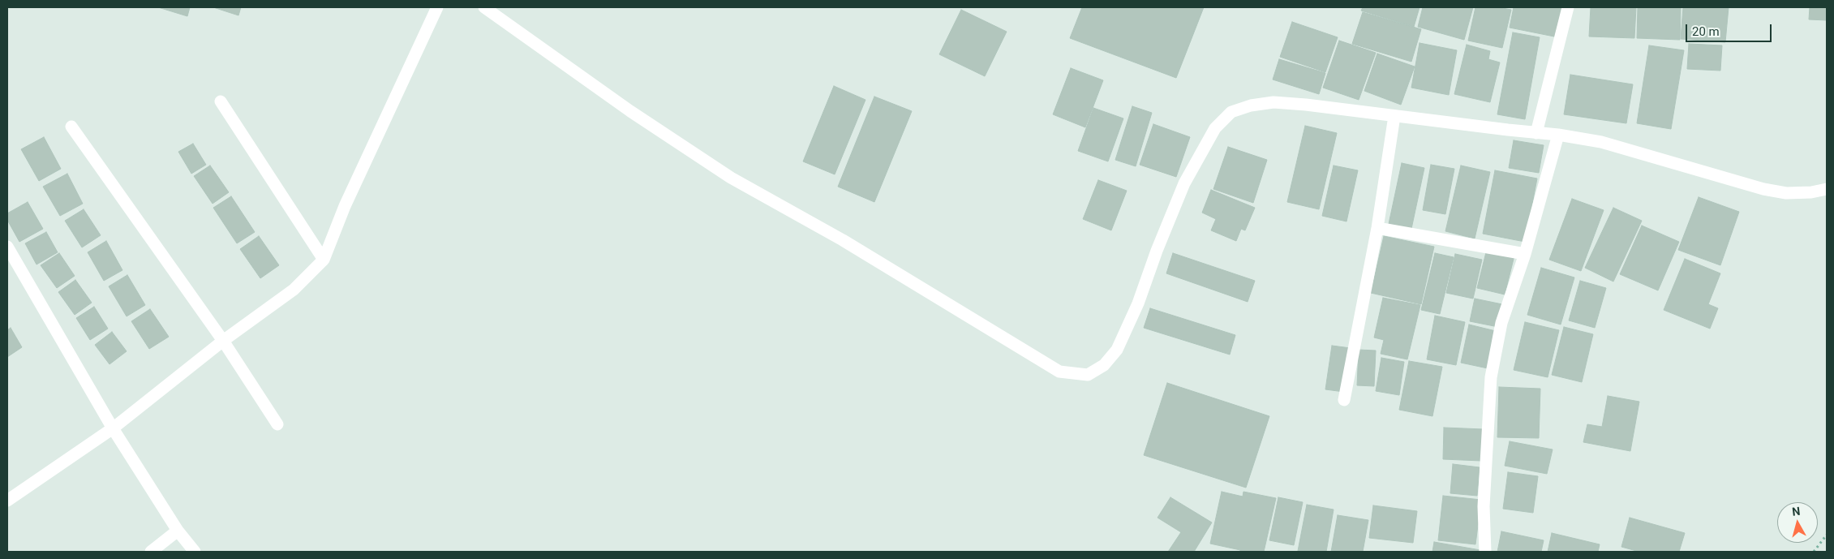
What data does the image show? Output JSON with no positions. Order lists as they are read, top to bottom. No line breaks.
{"scale_bar":"20 m","north":"top"}
